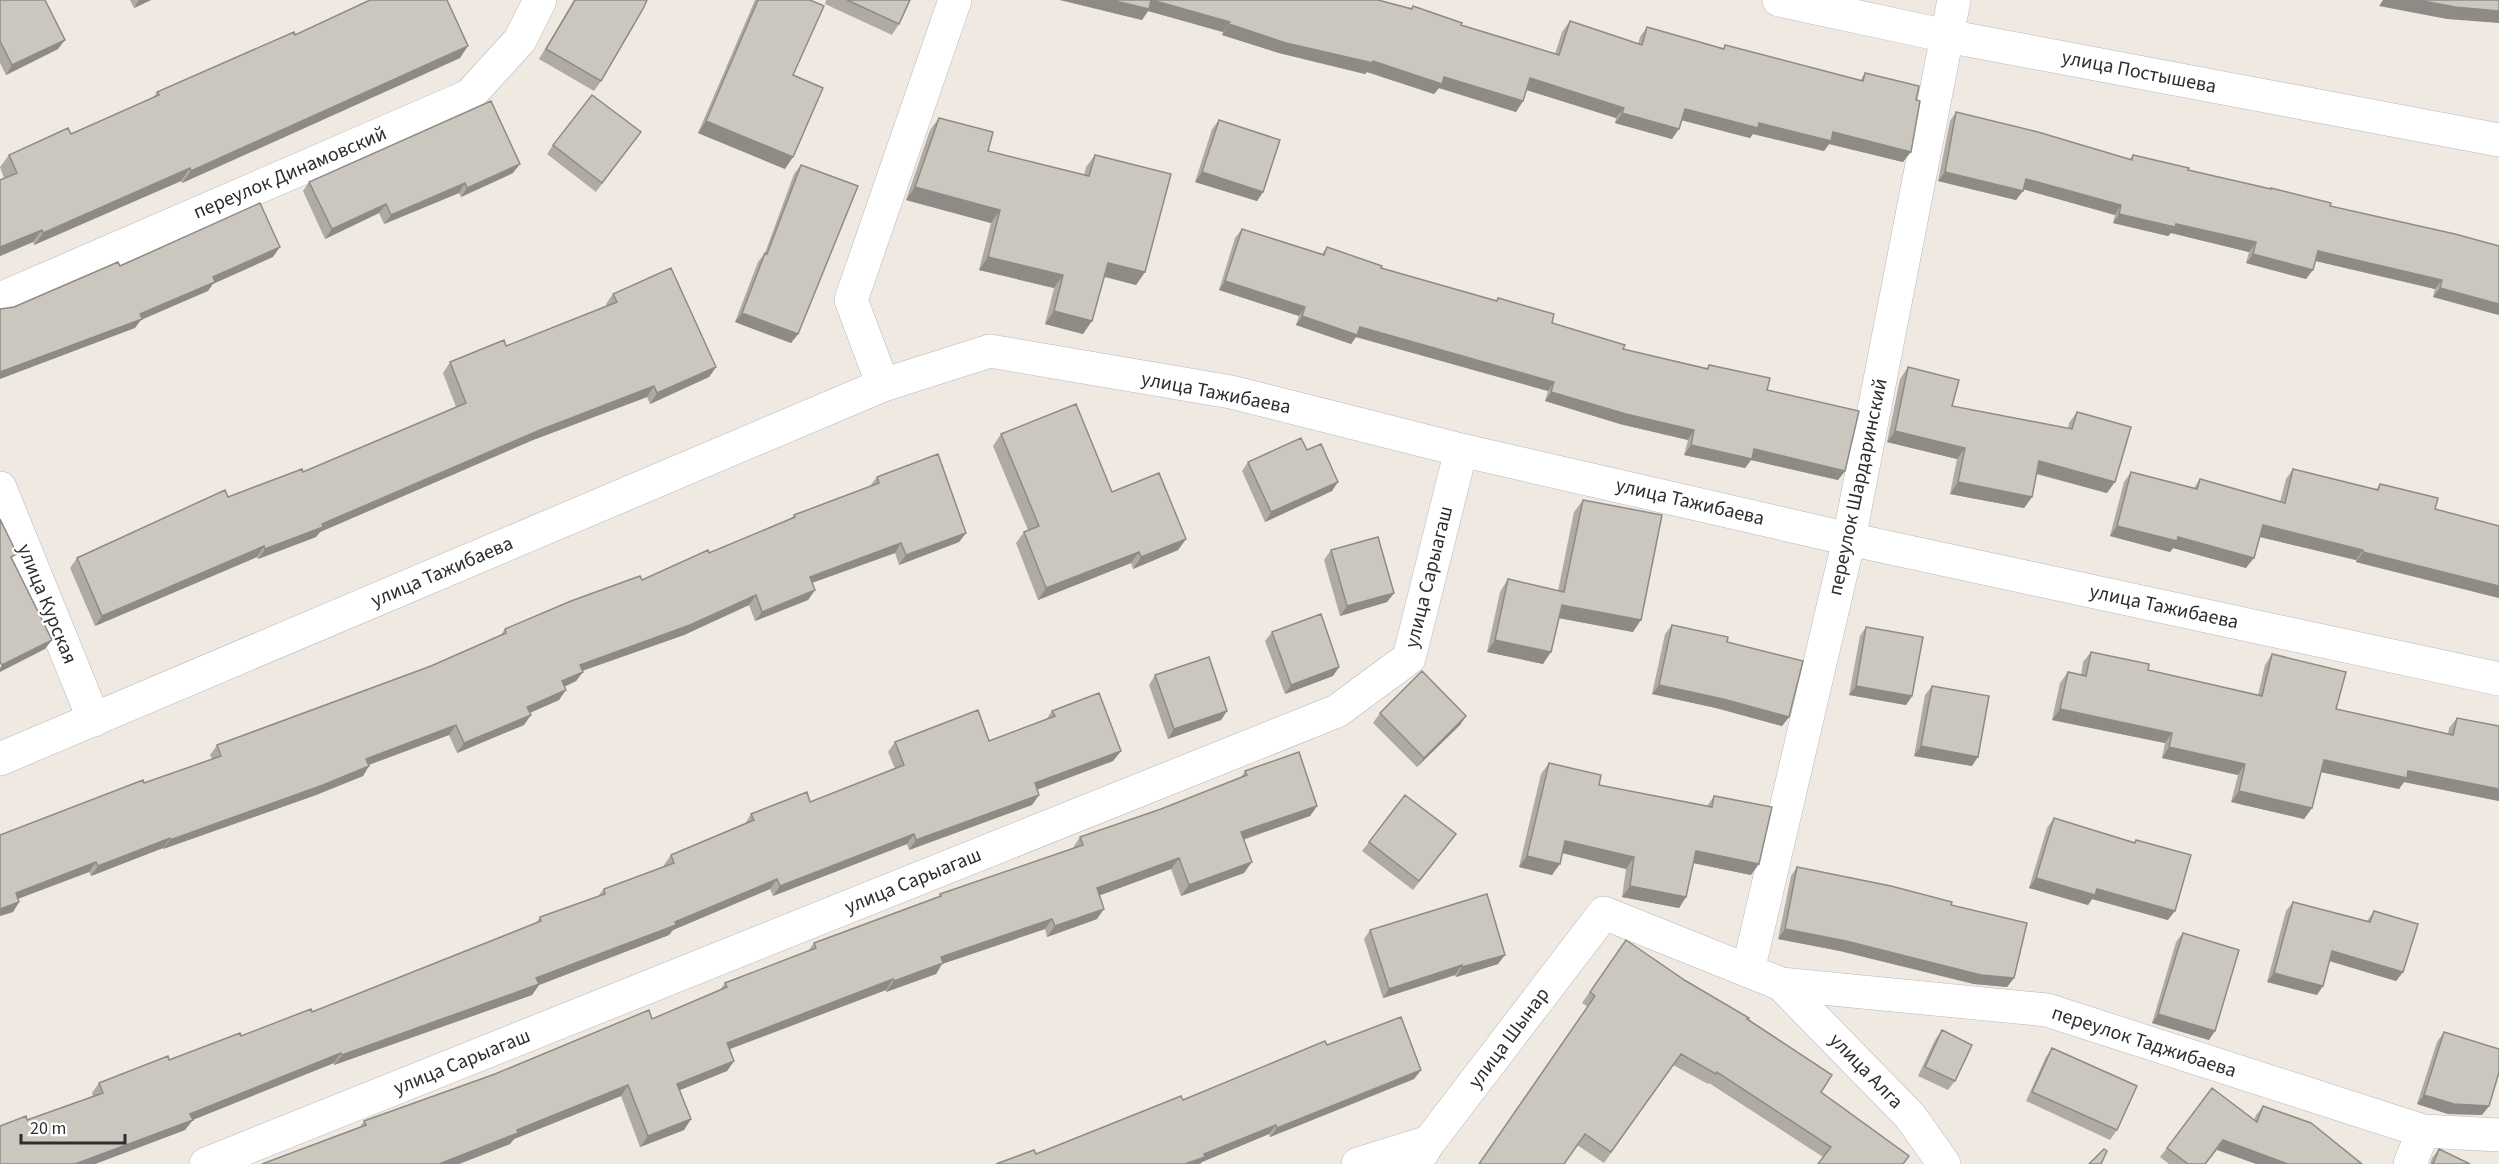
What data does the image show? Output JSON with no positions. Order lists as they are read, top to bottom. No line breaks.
{"streets":{"street":["улица Постышева","переулок Динамовский","улица Тажибаева","переулок Шардаринский","улица Сарыагаш","улица Курская","улица Шынар","переулок Таджибаева","улица Алга"]},"crossings":[["улица Постышева","переулок Шардаринский"],["улица Тажибаева","переулок Шардаринский"],["улица Тажибаева","улица Сарыагаш"],["улица Тажибаева","улица Курская"],["переулок Шардаринский","улица Шынар"],["переулок Таджибаева","улица Алга"]],"scale_bar":"20 m"}
